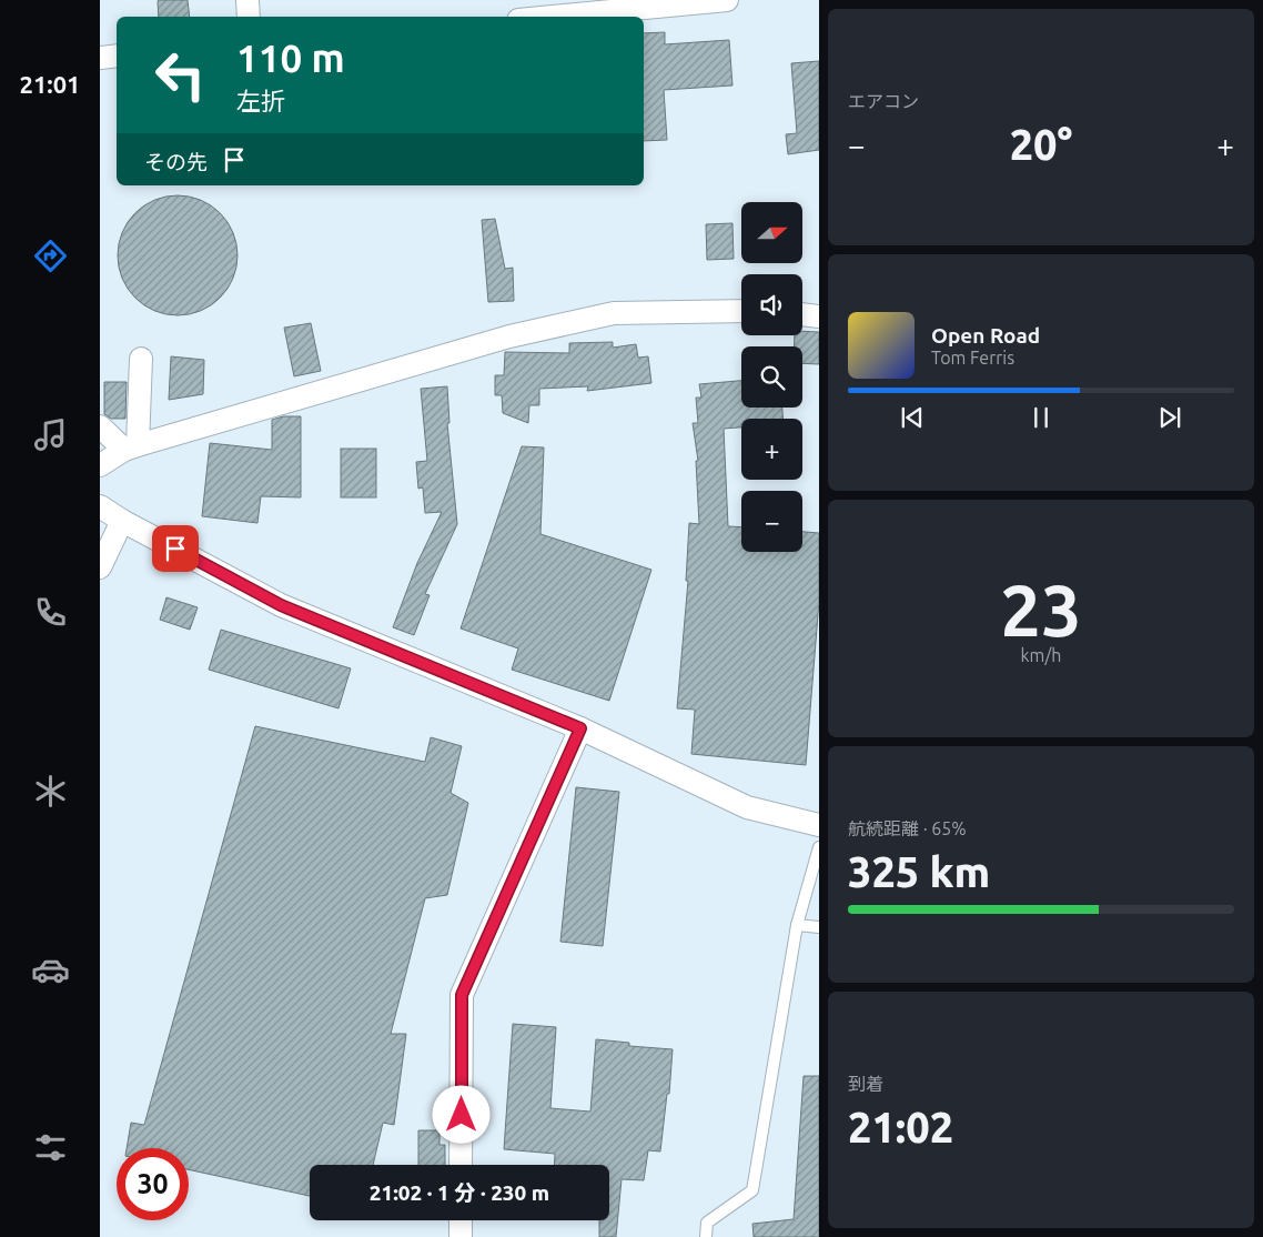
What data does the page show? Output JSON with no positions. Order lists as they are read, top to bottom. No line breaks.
{"north":"right","page":{"tabs":"21:01","tile":["エアコン",["23","km/h"],["航続距離 · 65%","325 km"],["到着","21:02"]],"turn":["110 m","左折"],"heat":["−","20°","+"],"then":"その先","map_buttons":["+","−"],"song":["Open Road","Tom Ferris"],"limit":"30","trip":"21:02 · 1 分 · 230 m"}}
